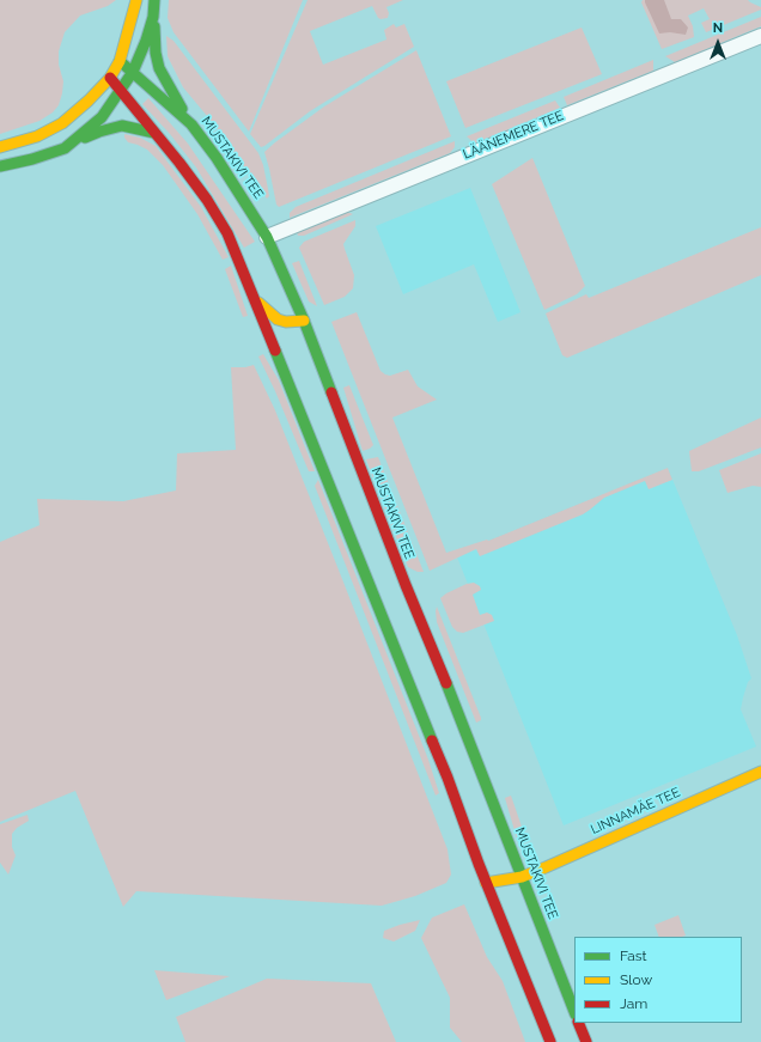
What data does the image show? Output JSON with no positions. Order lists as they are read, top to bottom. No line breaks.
{"streets":{"main road":["MUSTAKIVI TEE","LINNAMÄE TEE"],"street":["LÄÄNEMERE TEE"]},"crossings":[["LÄÄNEMERE TEE","MUSTAKIVI TEE"],["MUSTAKIVI TEE","LINNAMÄE TEE"]],"legend":["Fast","Slow","Jam"],"north":"top"}
